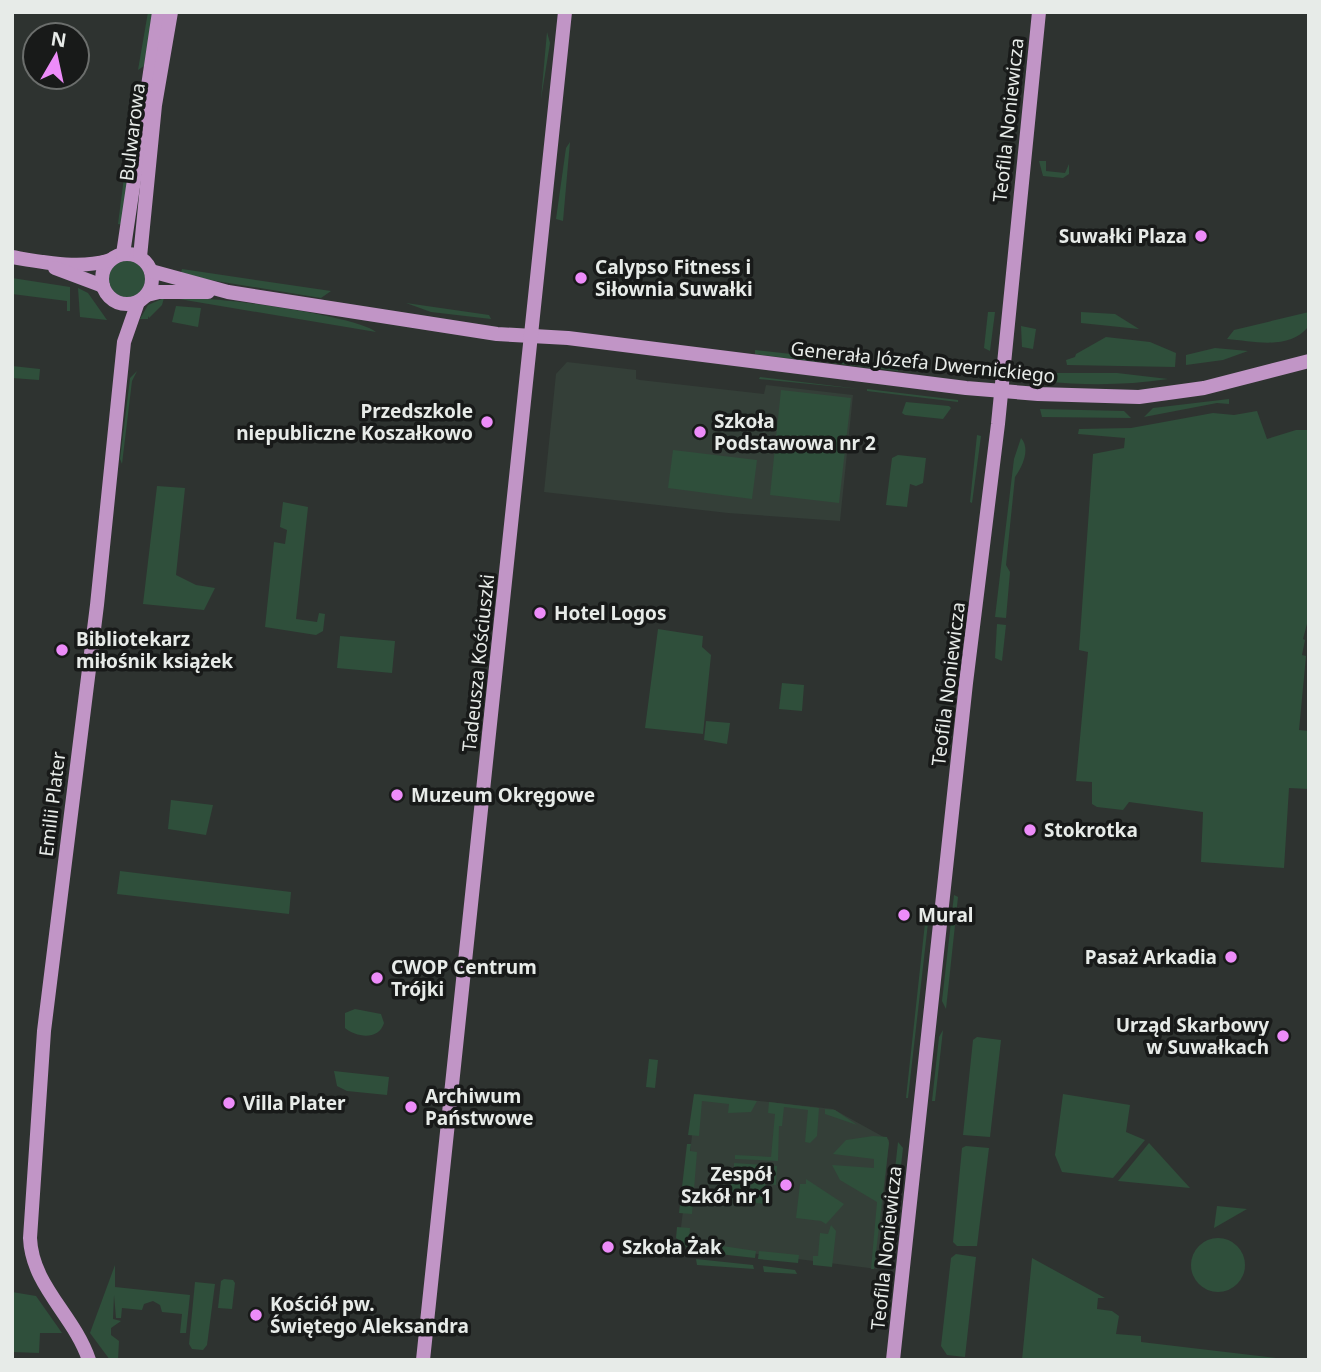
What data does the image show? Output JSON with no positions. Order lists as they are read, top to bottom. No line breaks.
{"streets":{"street":["Teofila Noniewicza","Bulwarowa","Generała Józefa Dwernickiego","Tadeusza Kościuszki","Emilii Plater"]},"crossings":[["Teofila Noniewicza","Generała Józefa Dwernickiego"],["Bulwarowa","Emilii Plater"],["Generała Józefa Dwernickiego","Tadeusza Kościuszki"]],"places":["Suwałki Plaza","Calypso Fitness i Siłownia Suwałki","Przedszkole niepubliczne Koszałkowo","Szkoła Podstawowa nr 2","Hotel Logos","Bibliotekarz miłośnik książek","Muzeum Okręgowe","Stokrotka","Mural","Pasaż Arkadia","CWOP Centrum Trójki","Urząd Skarbowy w Suwałkach","Villa Plater","Archiwum Państwowe","Zespół Szkół nr 1","Szkoła Żak","Kościół pw. Świętego Aleksandra"],"north":"top"}
